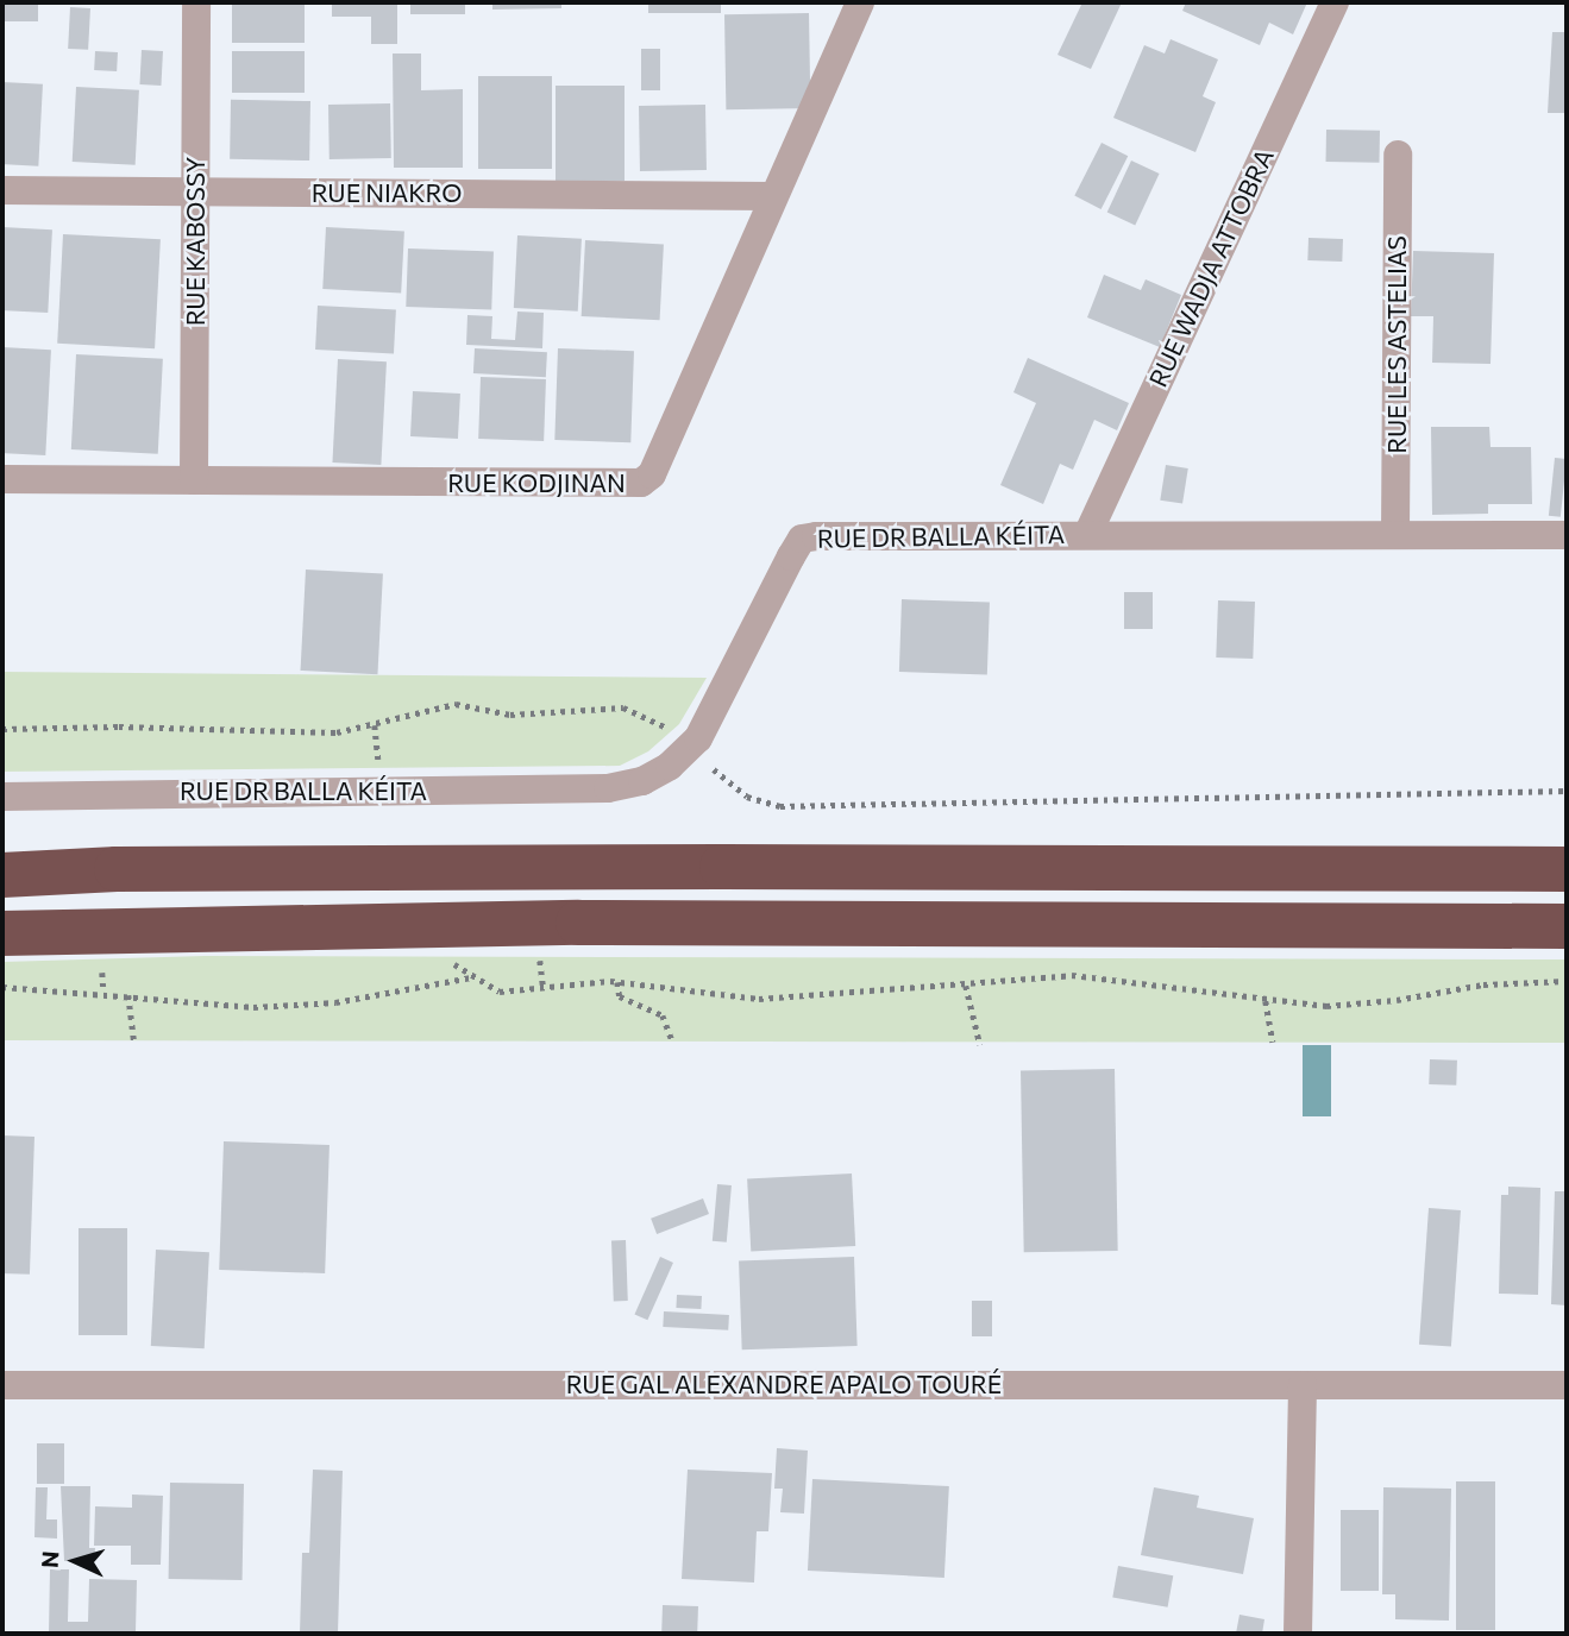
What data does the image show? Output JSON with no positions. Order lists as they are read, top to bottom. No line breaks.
{"streets":{"street":["RUE NIAKRO","RUE KABOSSY","RUE WADJA ATTOBRA","RUE LES ASTELIAS","RUE KODJINAN","RUE DR BALLA KÉITA","RUE GAL ALEXANDRE APALO TOURÉ"]},"crossings":[["RUE NIAKRO","RUE KABOSSY"],["RUE NIAKRO","RUE KODJINAN"],["RUE KABOSSY","RUE KODJINAN"],["RUE WADJA ATTOBRA","RUE DR BALLA KÉITA"],["RUE LES ASTELIAS","RUE DR BALLA KÉITA"]],"north":"left"}
